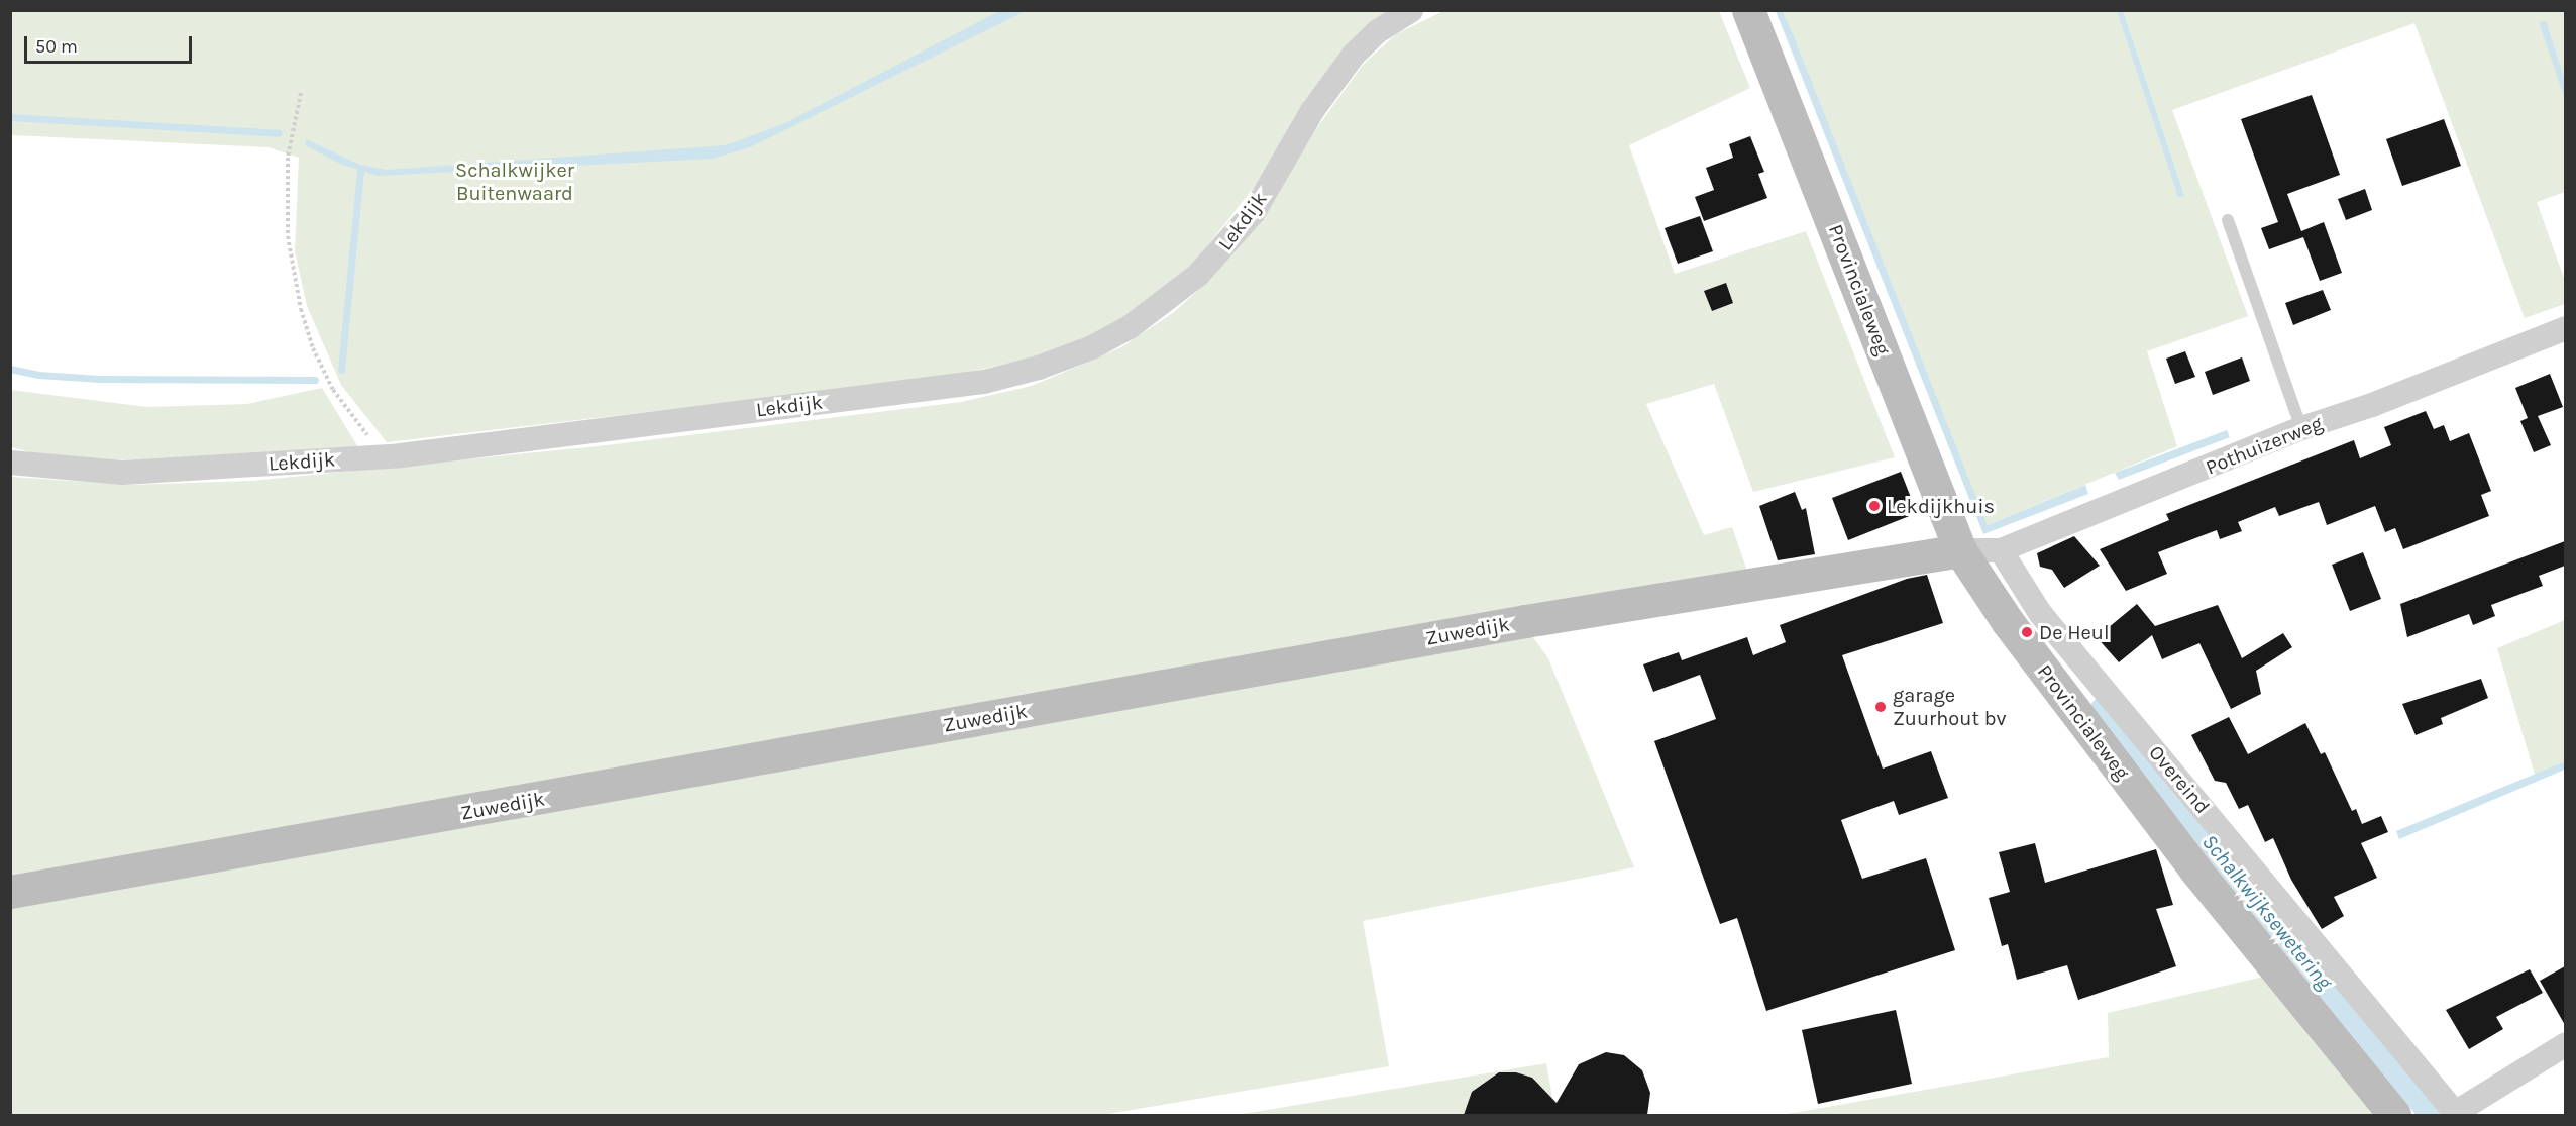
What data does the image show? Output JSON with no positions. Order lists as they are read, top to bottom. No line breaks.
{"streets":{"street":["Lekdijk","Provincialeweg","Pothuizerweg","Zuwedijk","Overeind"]},"crossings":[["Provincialeweg","Pothuizerweg"],["Provincialeweg","Zuwedijk"],["Pothuizerweg","Zuwedijk"],["Pothuizerweg","Overeind"]],"water":["Schalkwijksewetering"],"parks":["Schalkwijker Buitenwaard"],"places":["Lekdijkhuis","De Heul","garage Zuurhout bv"],"scale_bar":"50 m"}
